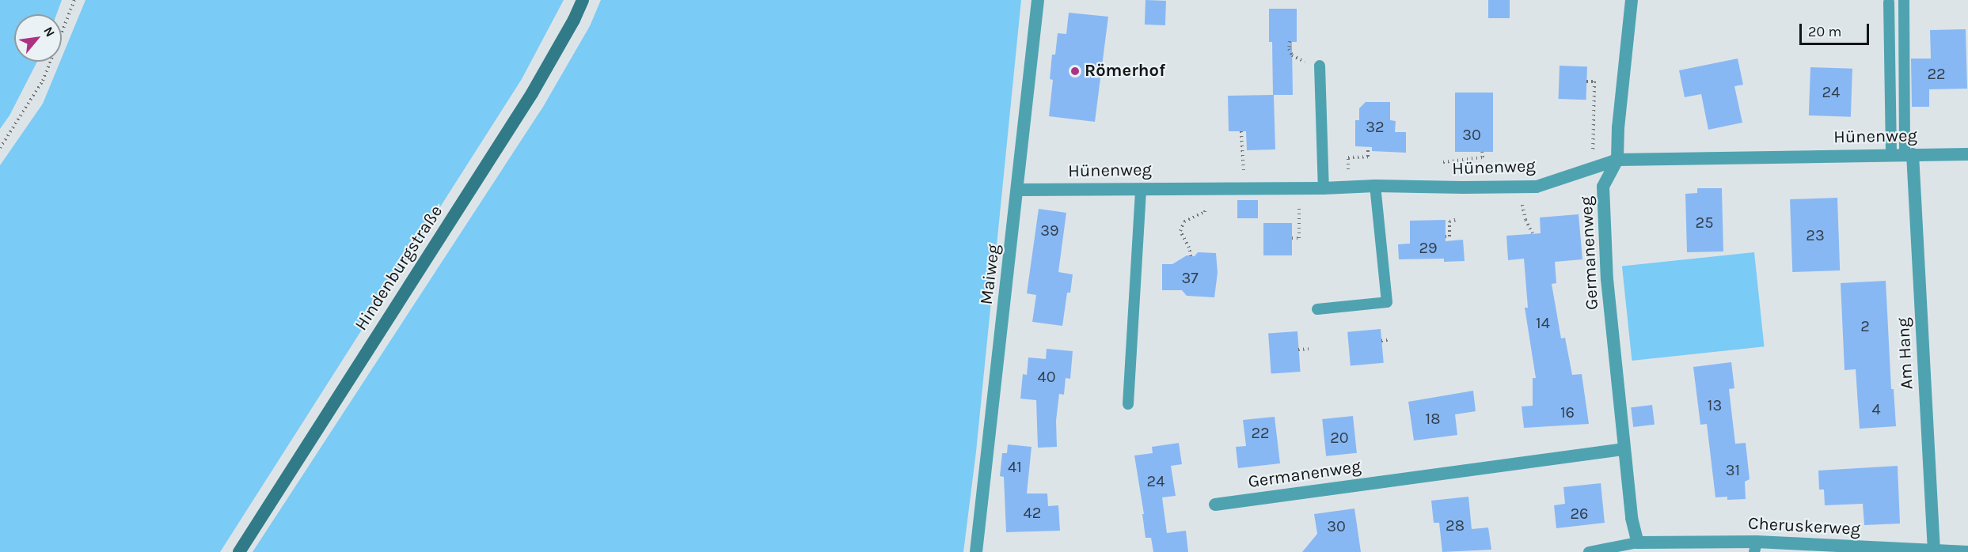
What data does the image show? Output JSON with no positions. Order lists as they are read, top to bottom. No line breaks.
{"streets":{"main road":["Hindenburgstraße"],"street":["Hünenweg","Germanenweg","Maiweg","Am Hang","Cheruskerweg"]},"crossings":[["Hünenweg","Germanenweg"],["Hünenweg","Maiweg"],["Hünenweg","Am Hang"],["Germanenweg","Cheruskerweg"],["Am Hang","Cheruskerweg"]],"places":["Römerhof"],"house_numbers":["22","24","32","30","25","39","23","29","37","14","2","40","13","4","16","18","22","20","41","31","24","42","26","28","30"],"scale_bar":"20 m","north":"top right"}
